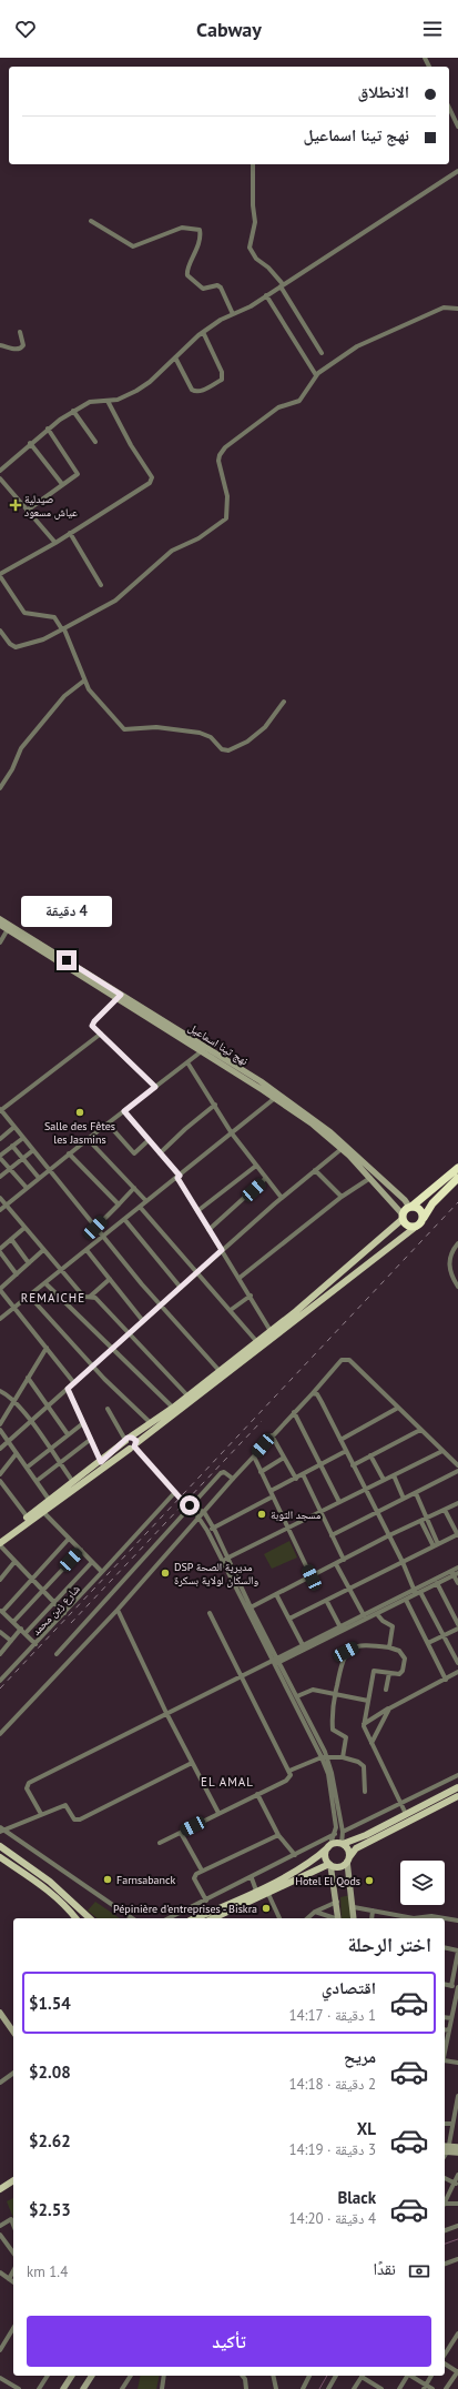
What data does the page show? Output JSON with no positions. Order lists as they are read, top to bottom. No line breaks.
{"streets":{"main road":["نهج تينا اسماعيل"],"street":["شارع زين محمد"]},"districts":["REMAICHE","EL AMAL"],"places":{"health":["صيدلية عياش مسعود"],"other":["Salle des Fêtes les Jasmins","مسجد التوبة","DSP مديرية الصحة والسكان لولاية بسكرة","Farnsabanck","Hotel El Qods","Pépinière d'entreprises - Biskra"]},"page":{"header":"Cabway","banner":["الانطلاق","نهج تينا اسماعيل"],"bubble":"4 دقيقة","heading":"اختر الرحلة","list":[{"name":"اقتصادي","note":"1 دقيقة · 14:17","value":"$1.54"},{"name":"مريح","note":"2 دقيقة · 14:18","value":"$2.08"},{"name":"XL","note":"3 دقيقة · 14:19","value":"$2.62"},{"name":"Black","note":"4 دقيقة · 14:20","value":"$2.53"}],"pay":["نقدًا","1.4 km"],"buttons":"تأكيد"}}
